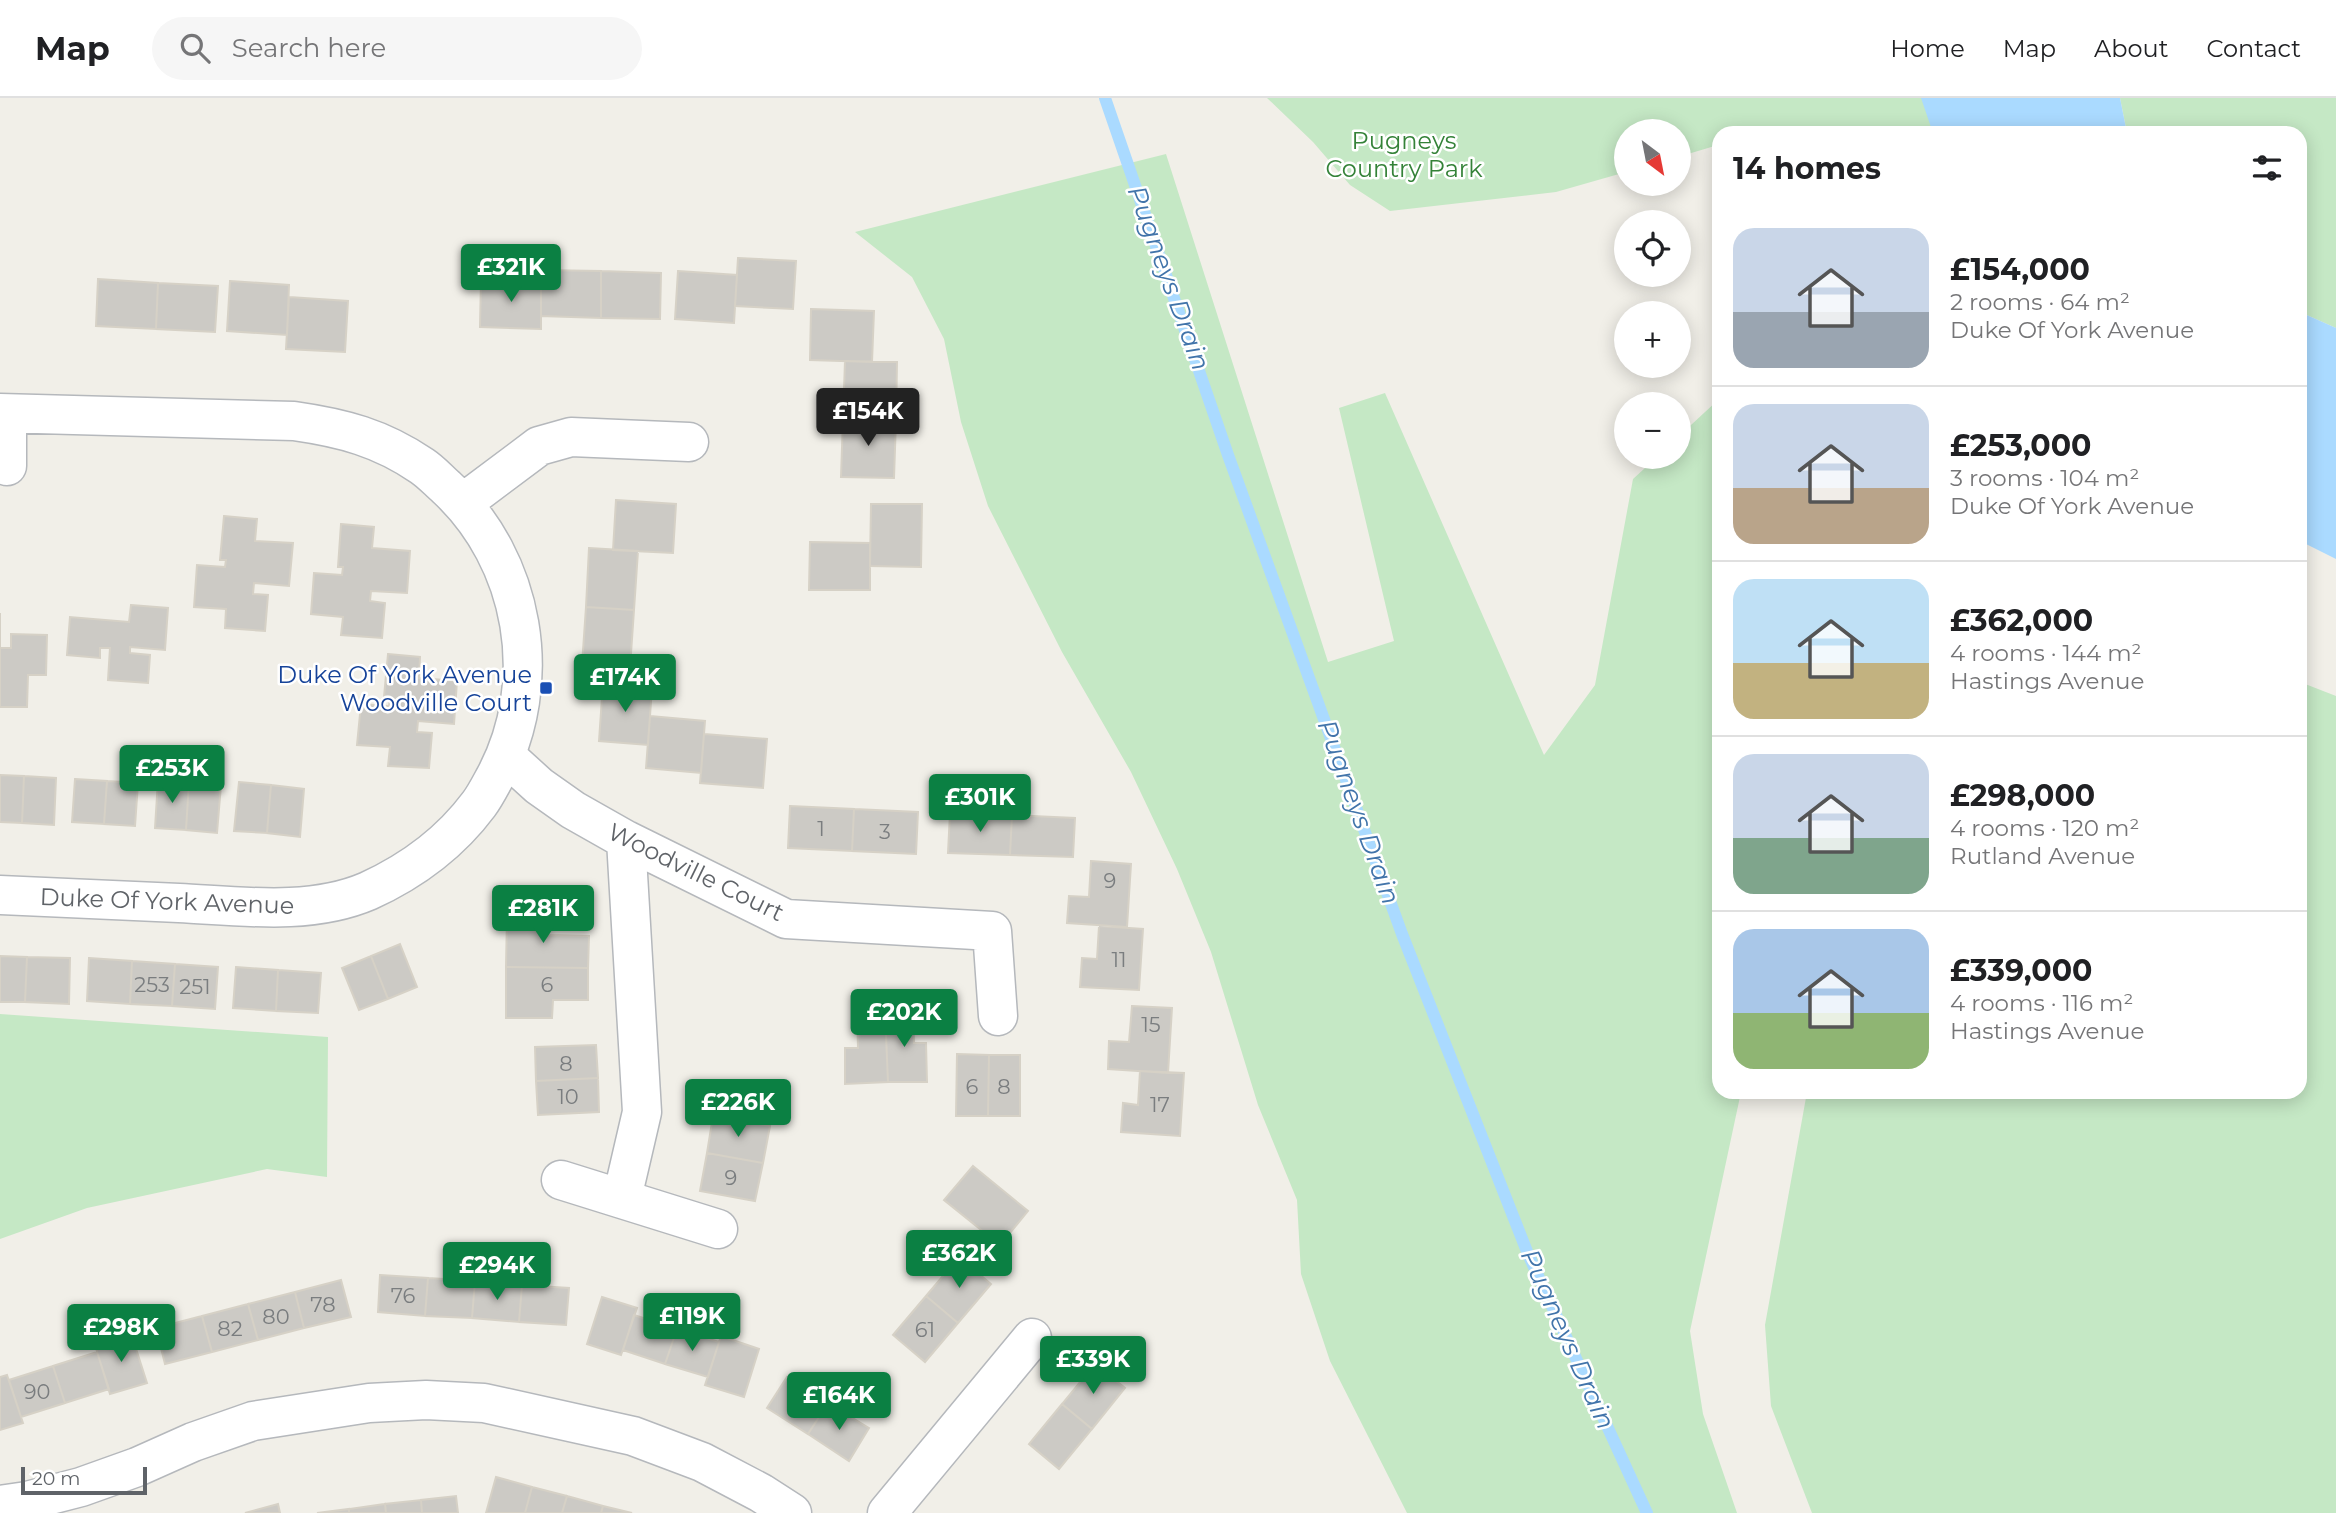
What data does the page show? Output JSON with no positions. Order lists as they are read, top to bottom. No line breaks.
{"streets":{"street":["Woodville Court","Duke Of York Avenue"]},"crossings":[["Woodville Court","Duke Of York Avenue"]],"water":["Pugneys Drain"],"parks":["Pugneys Country Park"],"places":{"transit":["Duke Of York Avenue Woodville Court"]},"house_numbers":["1","3","9","11","253","6","251","15","8","6","8","10","17","9","76","78","80","82","61","90"],"scale_bar":"20 m","north":"bottom right","page":{"header":"Map","search":"Search here","nav":["Home","Map","About","Contact"],"map_buttons":["+","−"],"heading":"14 homes","list":[{"name":"£154,000","note":"2 rooms · 64 m² · Duke Of York Avenue"},{"name":"£253,000","note":"3 rooms · 104 m² · Duke Of York Avenue"},{"name":"£362,000","note":"4 rooms · 144 m² · Hastings Avenue"},{"name":"£298,000","note":"4 rooms · 120 m² · Rutland Avenue"},{"name":"£339,000","note":"4 rooms · 116 m² · Hastings Avenue"}],"price":["£321K","£154K","£174K","£253K","£301K","£281K","£202K","£226K","£362K","£294K","£119K","£298K","£339K","£164K"],"scale":"20 m"}}
